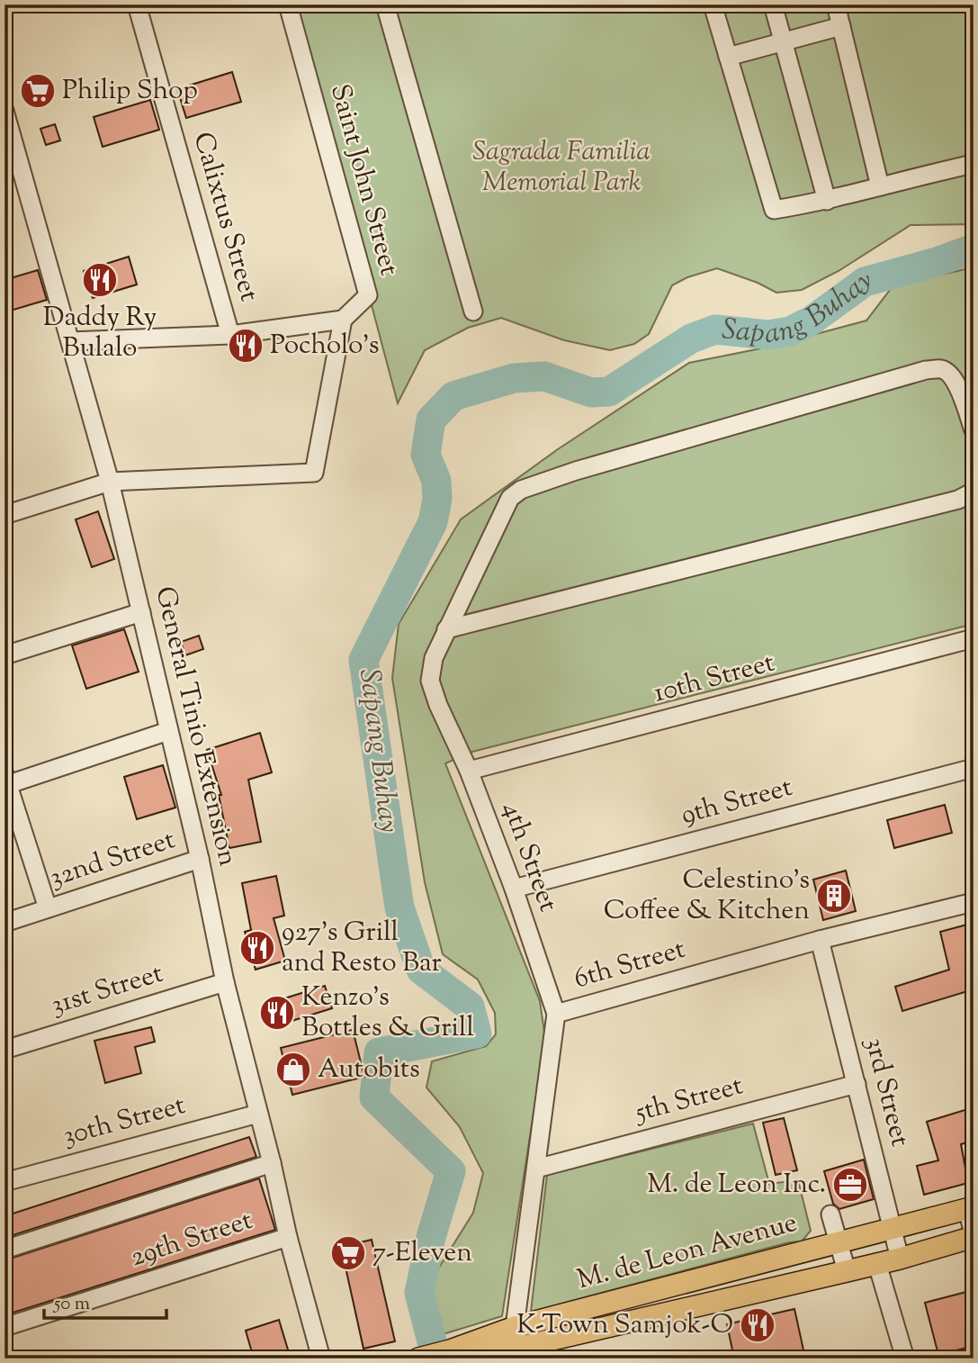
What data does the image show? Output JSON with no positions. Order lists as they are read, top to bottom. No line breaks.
{"streets":{"main road":["M. de Leon Avenue"],"street":["Saint John Street","Calixtus Street","10th Street","General Tinio Extension","9th Street","4th Street","32nd Street","6th Street","31st Street","3rd Street","5th Street","30th Street","29th Street"]},"crossings":[["Saint John Street","Calixtus Street"],["Calixtus Street","General Tinio Extension"],["10th Street","4th Street"],["General Tinio Extension","32nd Street"],["General Tinio Extension","31st Street"],["General Tinio Extension","30th Street"],["General Tinio Extension","29th Street"],["9th Street","4th Street"],["4th Street","6th Street"],["4th Street","5th Street"],["4th Street","M. de Leon Avenue"],["6th Street","3rd Street"],["3rd Street","5th Street"],["3rd Street","M. de Leon Avenue"]],"water":["Sapang Buhay"],"parks":["Sagrada Familia Memorial Park"],"places":{"supermarket":["Philip Shop","7-Eleven"],"restaurant":["Daddy Ry Bulalo","Pocholo's","927's Grill and Resto Bar","Kenzo's Bottles & Grill","K-Town Samjok-O"],"building":["Celestino's Coffee & Kitchen"],"shop":["Autobits"],"office":["M. de Leon Inc."]},"scale_bar":"50 m"}
